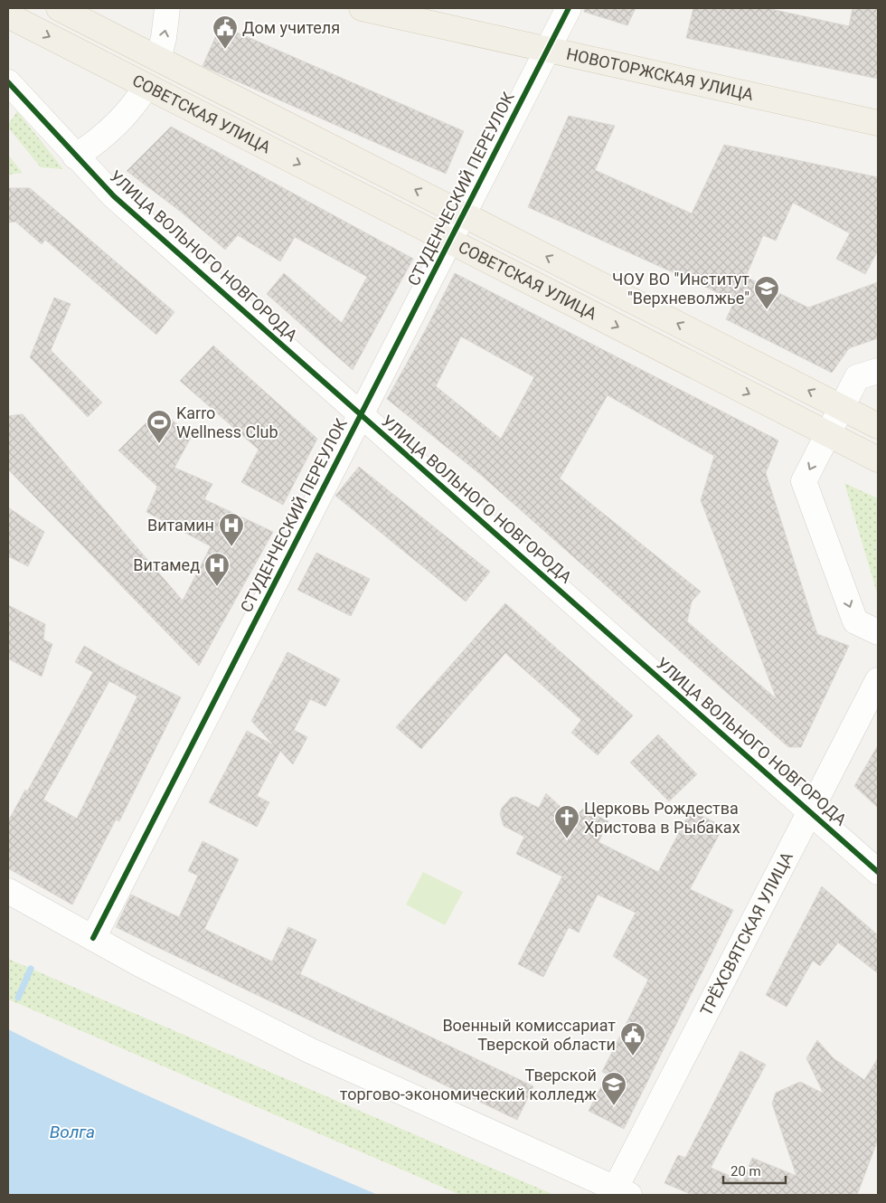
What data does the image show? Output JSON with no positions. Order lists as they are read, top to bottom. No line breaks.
{"streets":{"main road":["НОВОТОРЖСКАЯ УЛИЦА","СОВЕТСКАЯ УЛИЦА"],"street":["СТУДЕНЧЕСКИЙ ПЕРЕУЛОК","УЛИЦА ВОЛЬНОГО НОВГОРОДА","ТРЁХСВЯТСКАЯ УЛИЦА"]},"crossings":[["НОВОТОРЖСКАЯ УЛИЦА","СТУДЕНЧЕСКИЙ ПЕРЕУЛОК"],["СОВЕТСКАЯ УЛИЦА","СТУДЕНЧЕСКИЙ ПЕРЕУЛОК"],["СТУДЕНЧЕСКИЙ ПЕРЕУЛОК","УЛИЦА ВОЛЬНОГО НОВГОРОДА"],["УЛИЦА ВОЛЬНОГО НОВГОРОДА","ТРЁХСВЯТСКАЯ УЛИЦА"]],"water":["Волга"],"places":{"public building":["Дом учителя","Военный комиссариат Тверской области"],"school or university":["ЧОУ ВО \"Институт \"Верхневолжье\"","Тверской торгово-экономический колледж"],"sports":["Karro Wellness Club"],"hospital":["Витамин","Витамед"],"church":["Церковь Рождества Христова в Рыбаках"]},"scale_bar":"20 m"}
